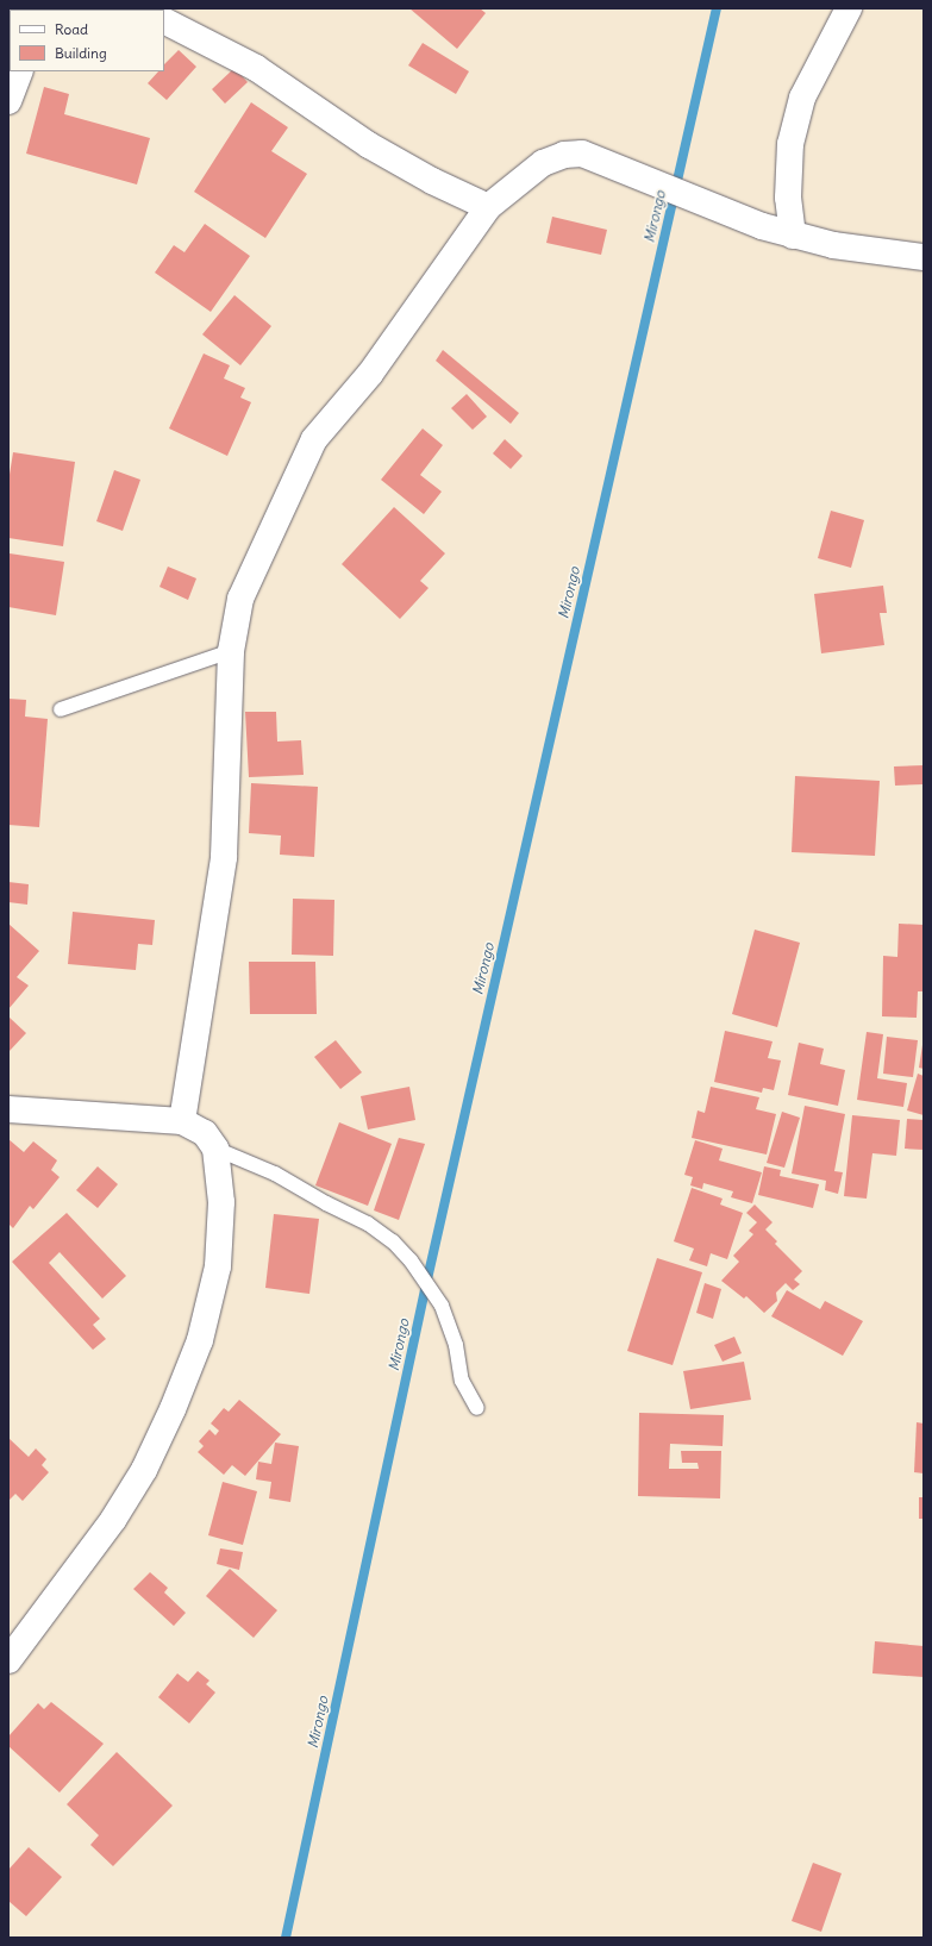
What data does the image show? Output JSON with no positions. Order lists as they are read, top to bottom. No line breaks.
{"water":["Mirongo"],"legend":["Road","Building"]}
